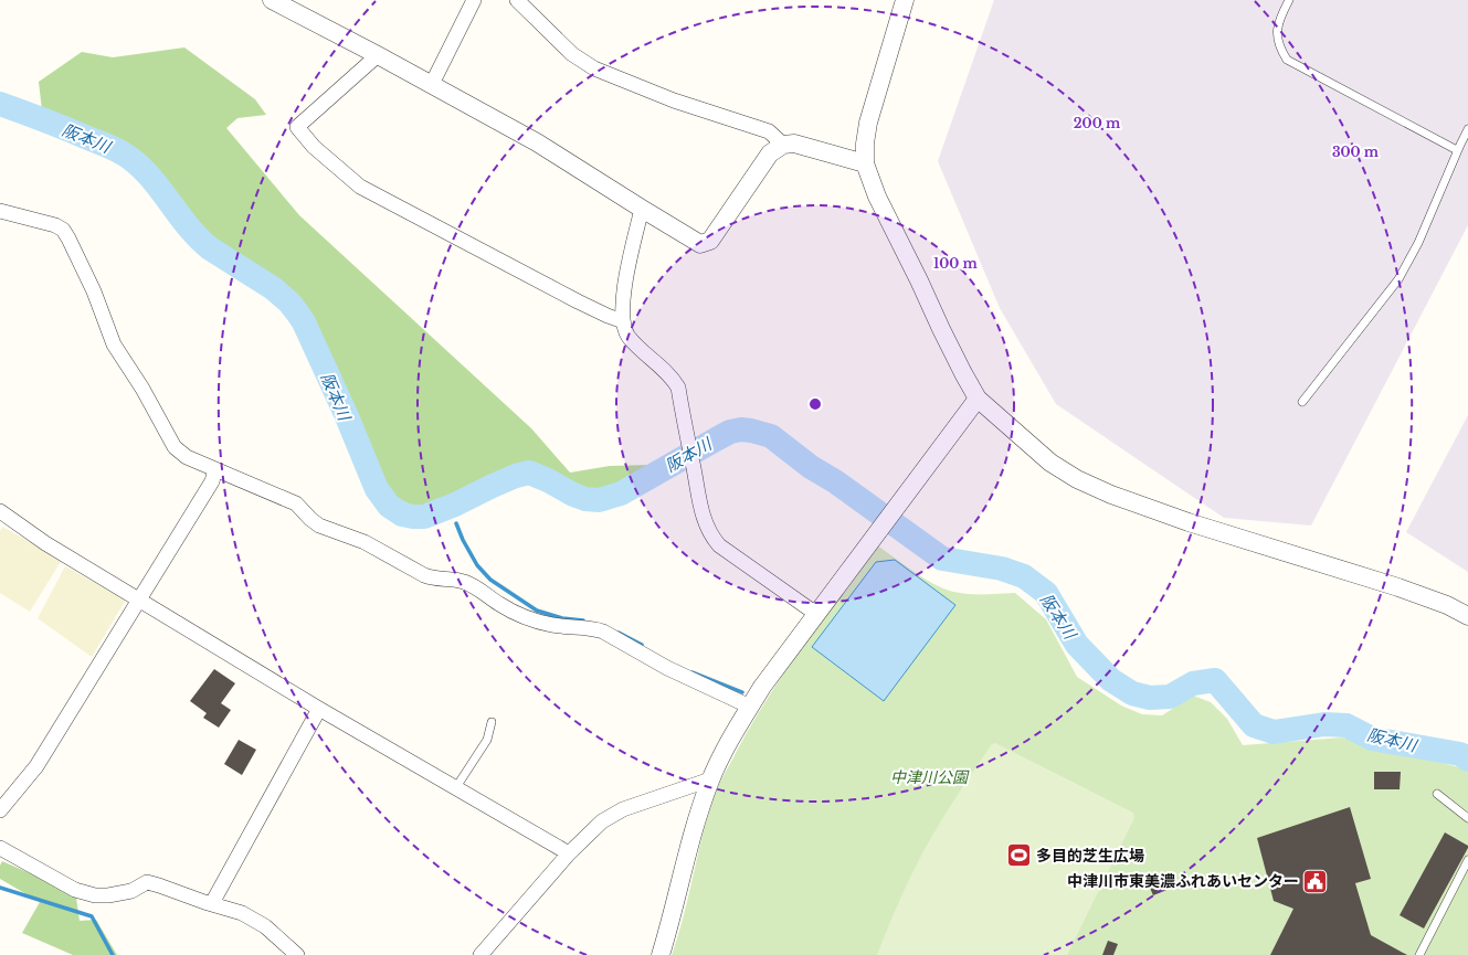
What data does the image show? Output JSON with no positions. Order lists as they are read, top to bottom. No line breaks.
{"water":["阪本川"],"parks":["中津川公園"],"places":{"sports":["多目的芝生広場"],"public building":["中津川市東美濃ふれあいセンター"]},"rings":["200 m","300 m","100 m"]}
